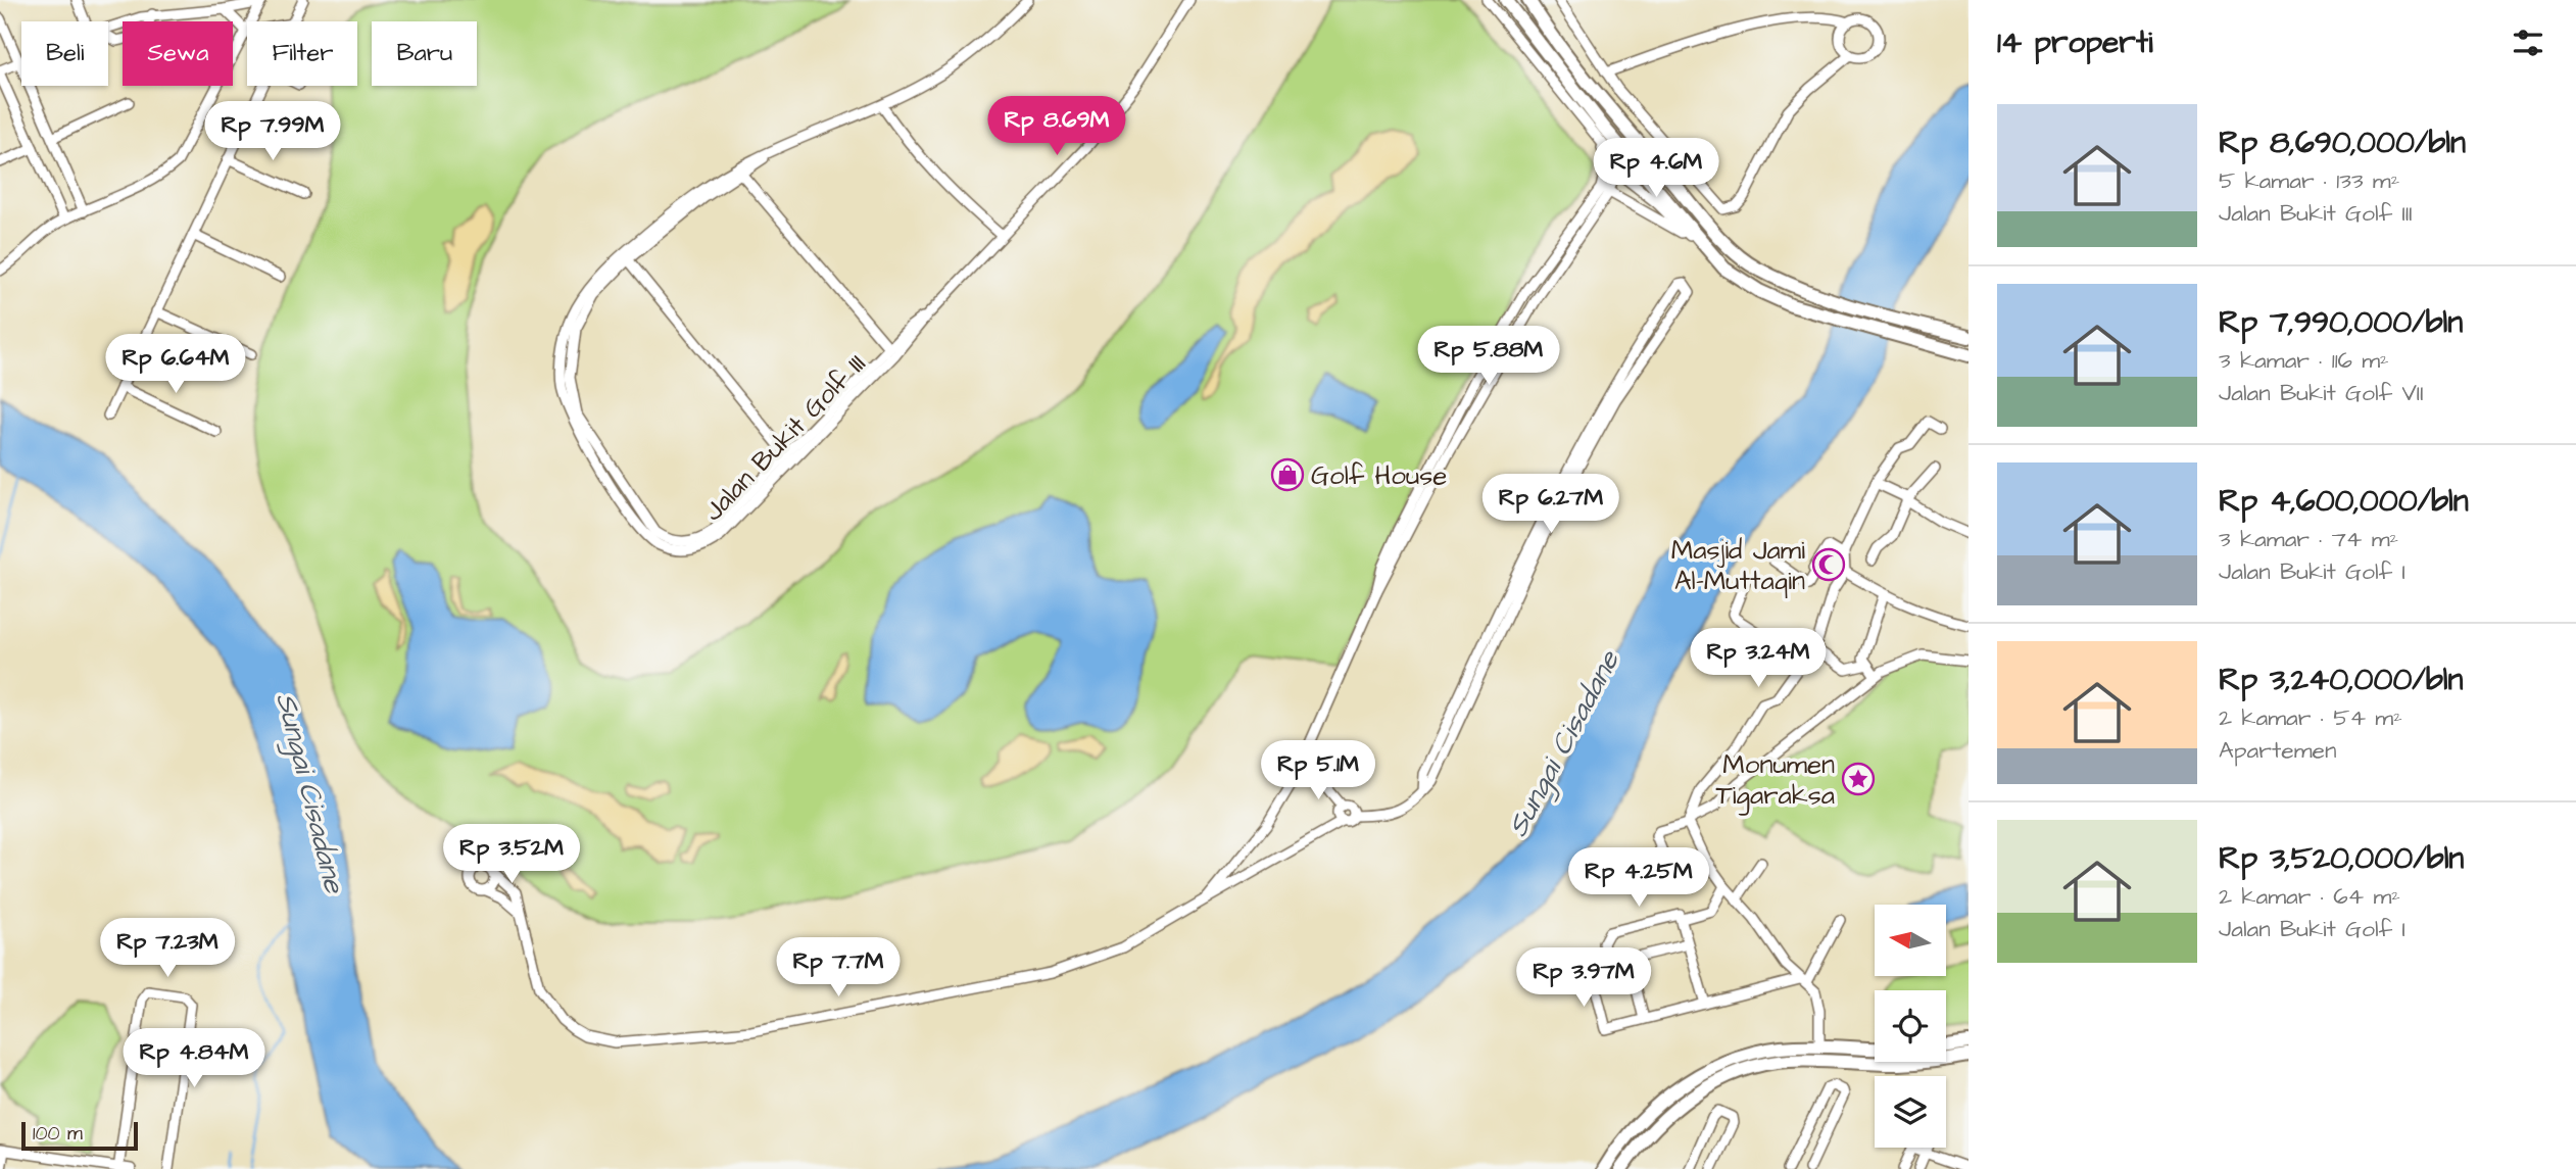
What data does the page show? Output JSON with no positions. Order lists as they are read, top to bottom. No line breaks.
{"streets":{"street":["Jalan Bukit Golf III"]},"water":["Sungai Cisadane"],"places":{"shop":["Golf House"],"mosque":["Masjid Jami Al-Muttaqin"],"place":["Monumen Tigaraksa"]},"scale_bar":"100 m","north":"left","page":{"heading":"14 properti","chip":["Beli","Sewa","Filter","Baru"],"list":[{"name":"Rp 8,690,000/bln","note":"5 kamar · 133 m² · Jalan Bukit Golf III"},{"name":"Rp 7,990,000/bln","note":"3 kamar · 116 m² · Jalan Bukit Golf VII"},{"name":"Rp 4,600,000/bln","note":"3 kamar · 74 m² · Jalan Bukit Golf I"},{"name":"Rp 3,240,000/bln","note":"2 kamar · 54 m² · Apartemen"},{"name":"Rp 3,520,000/bln","note":"2 kamar · 64 m² · Jalan Bukit Golf I"}],"price":["Rp 8.69M","Rp 7.99M","Rp 4.6M","Rp 5.88M","Rp 6.64M","Rp 6.27M","Rp 3.24M","Rp 5.1M","Rp 3.52M","Rp 4.25M","Rp 7.23M","Rp 7.7M","Rp 3.97M","Rp 4.84M"],"scale":"100 m"}}
